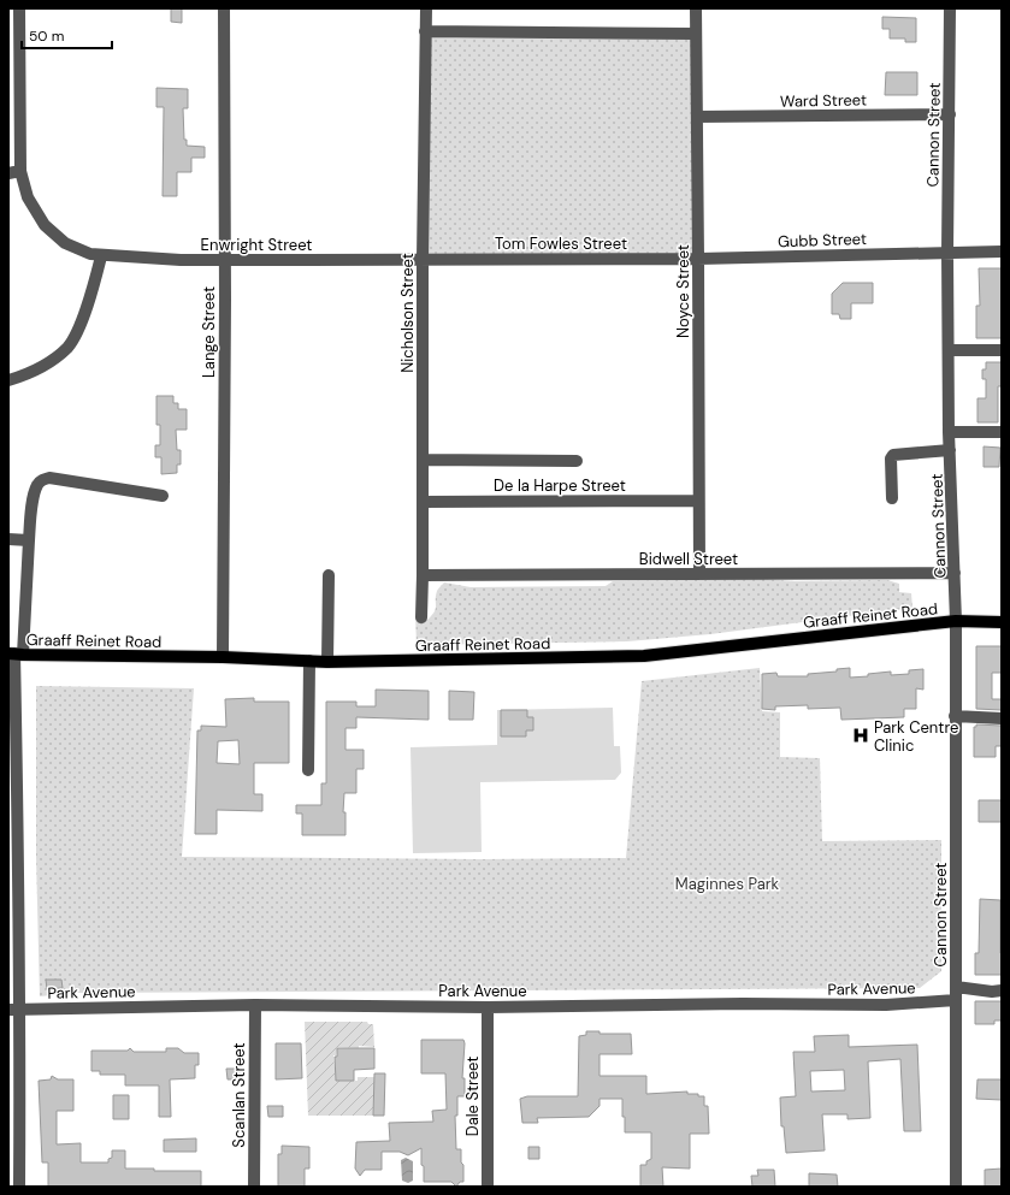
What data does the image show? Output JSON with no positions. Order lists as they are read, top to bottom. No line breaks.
{"streets":{"main road":["Graaff Reinet Road"],"street":["Ward Street","Cannon Street","Gubb Street","Tom Fowles Street","Enwright Street","Noyce Street","Nicholson Street","Lange Street","De la Harpe Street","Bidwell Street","Park Avenue","Scanlan Street","Dale Street"]},"crossings":[["Ward Street","Cannon Street"],["Ward Street","Noyce Street"],["Cannon Street","Gubb Street"],["Cannon Street","Bidwell Street"],["Cannon Street","Graaff Reinet Road"],["Cannon Street","Park Avenue"],["Gubb Street","Tom Fowles Street"],["Gubb Street","Noyce Street"],["Tom Fowles Street","Enwright Street"],["Tom Fowles Street","Noyce Street"],["Tom Fowles Street","Nicholson Street"],["Enwright Street","Nicholson Street"],["Enwright Street","Lange Street"],["Noyce Street","De la Harpe Street"],["Noyce Street","Bidwell Street"],["Nicholson Street","De la Harpe Street"],["Nicholson Street","Bidwell Street"],["Lange Street","Graaff Reinet Road"],["Park Avenue","Scanlan Street"],["Park Avenue","Dale Street"]],"parks":["Maginnes Park"],"places":{"hospital":["Park Centre Clinic"]},"scale_bar":"50 m"}
